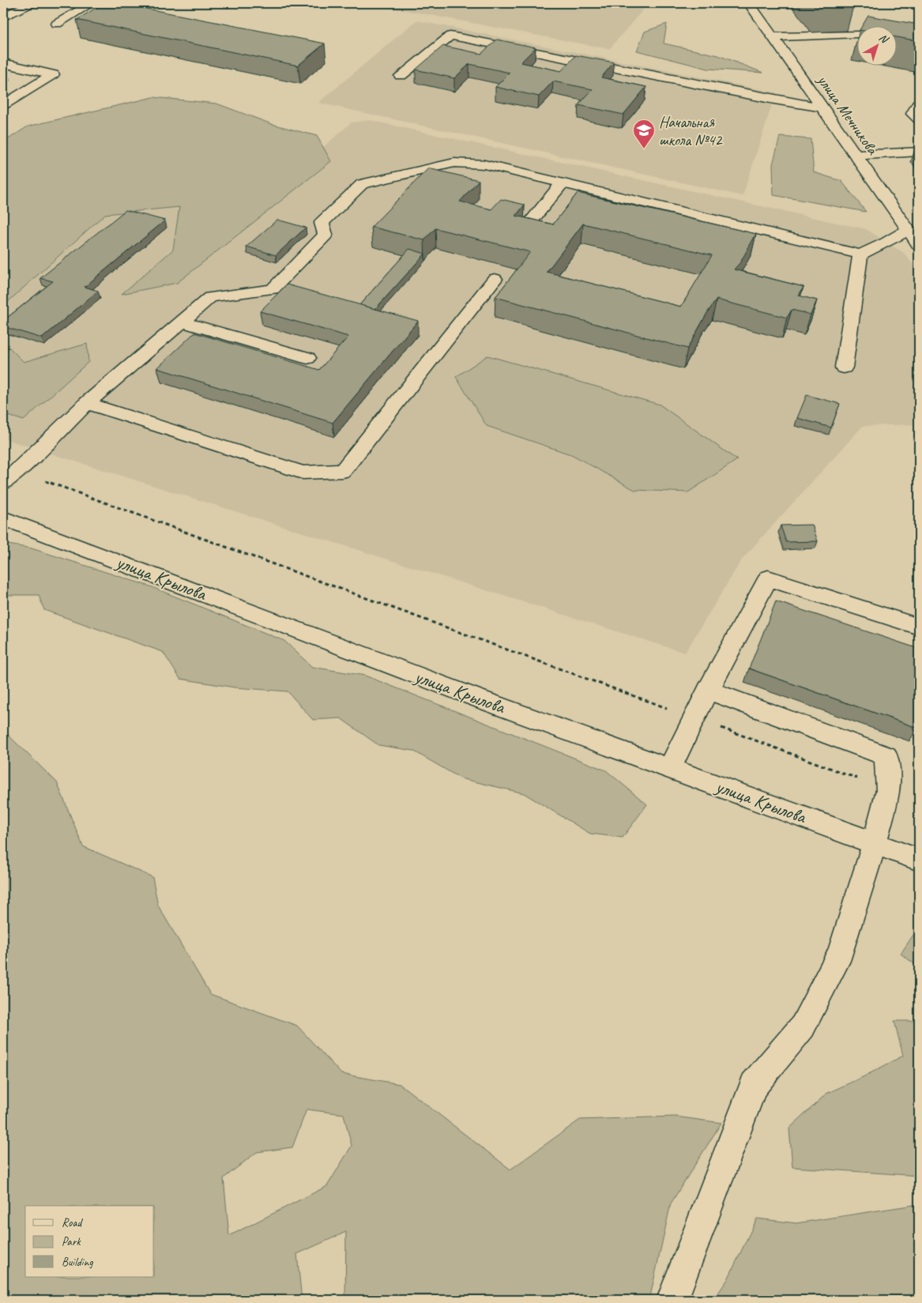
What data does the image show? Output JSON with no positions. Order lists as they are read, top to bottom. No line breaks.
{"streets":{"street":["улица Мечникова","улица Крылова"]},"places":{"school or university":["Начальная школа №42"]},"legend":["Road","Park","Building"],"north":"top right"}
